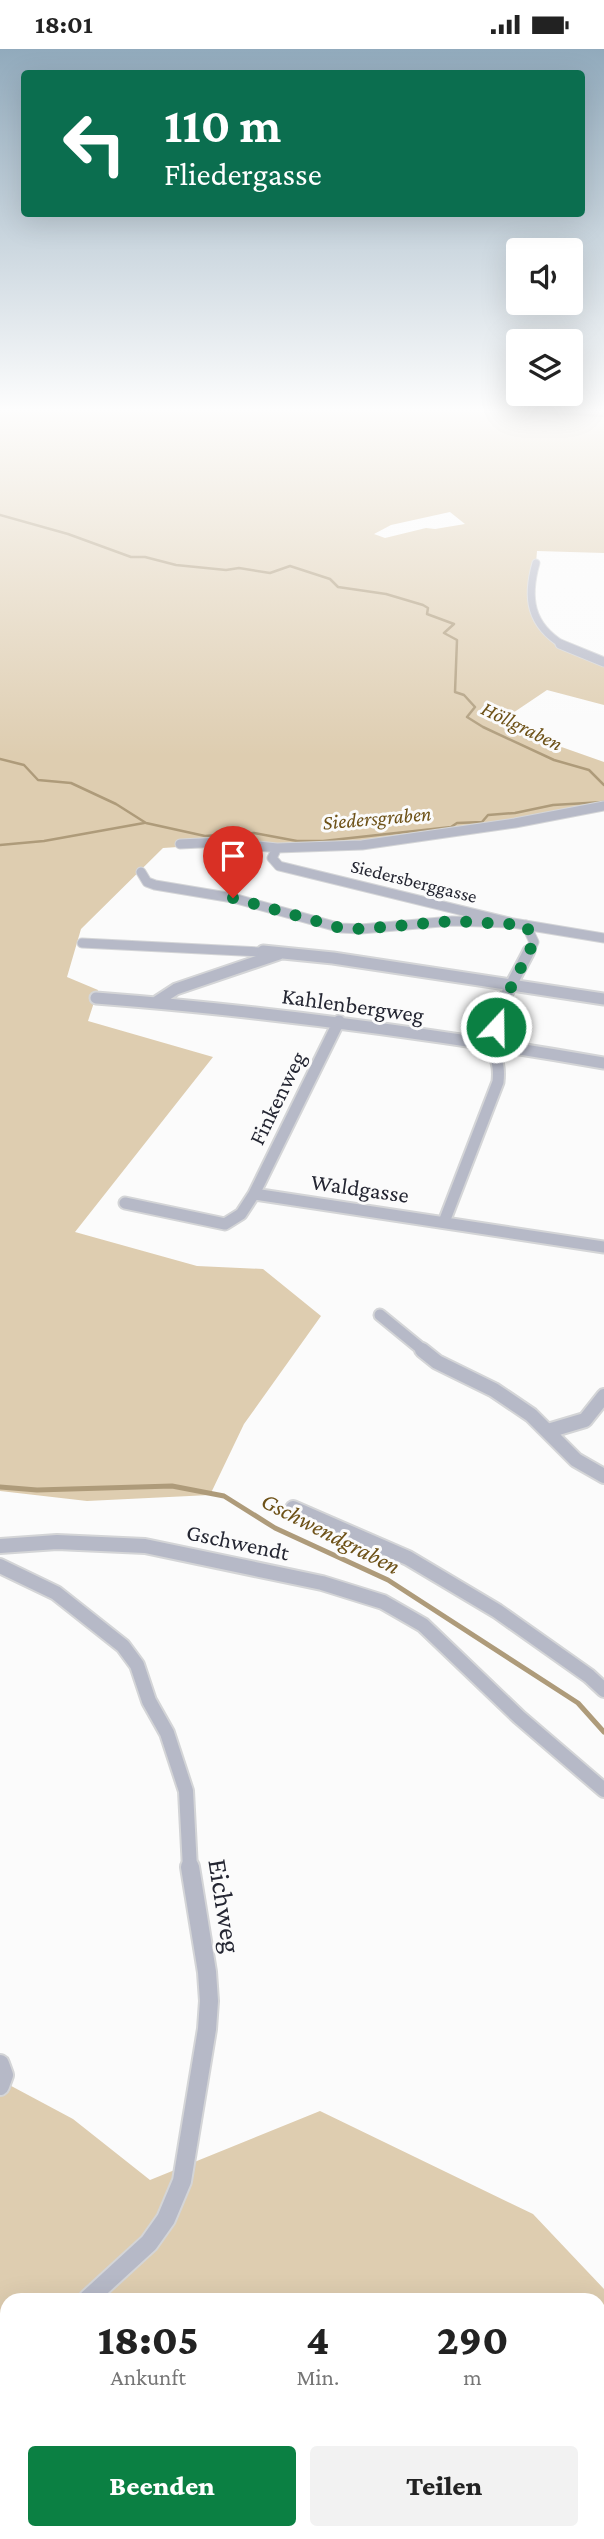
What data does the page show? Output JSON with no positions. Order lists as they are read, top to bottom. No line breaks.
{"streets":{"street":["Siedersberggasse","Kahlenbergweg","Finkenweg","Waldgasse","Gschwendt","Eichweg"]},"crossings":[["Kahlenbergweg","Finkenweg"],["Finkenweg","Waldgasse"]],"water":["Höllgraben","Siedersgraben","Gschwendgraben"],"page":{"status":"18:01","turn":["110 m","Fliedergasse"],"eta":["18:05","Ankunft","4","Min.","290","m"],"buttons":["Beenden","Teilen"]}}
